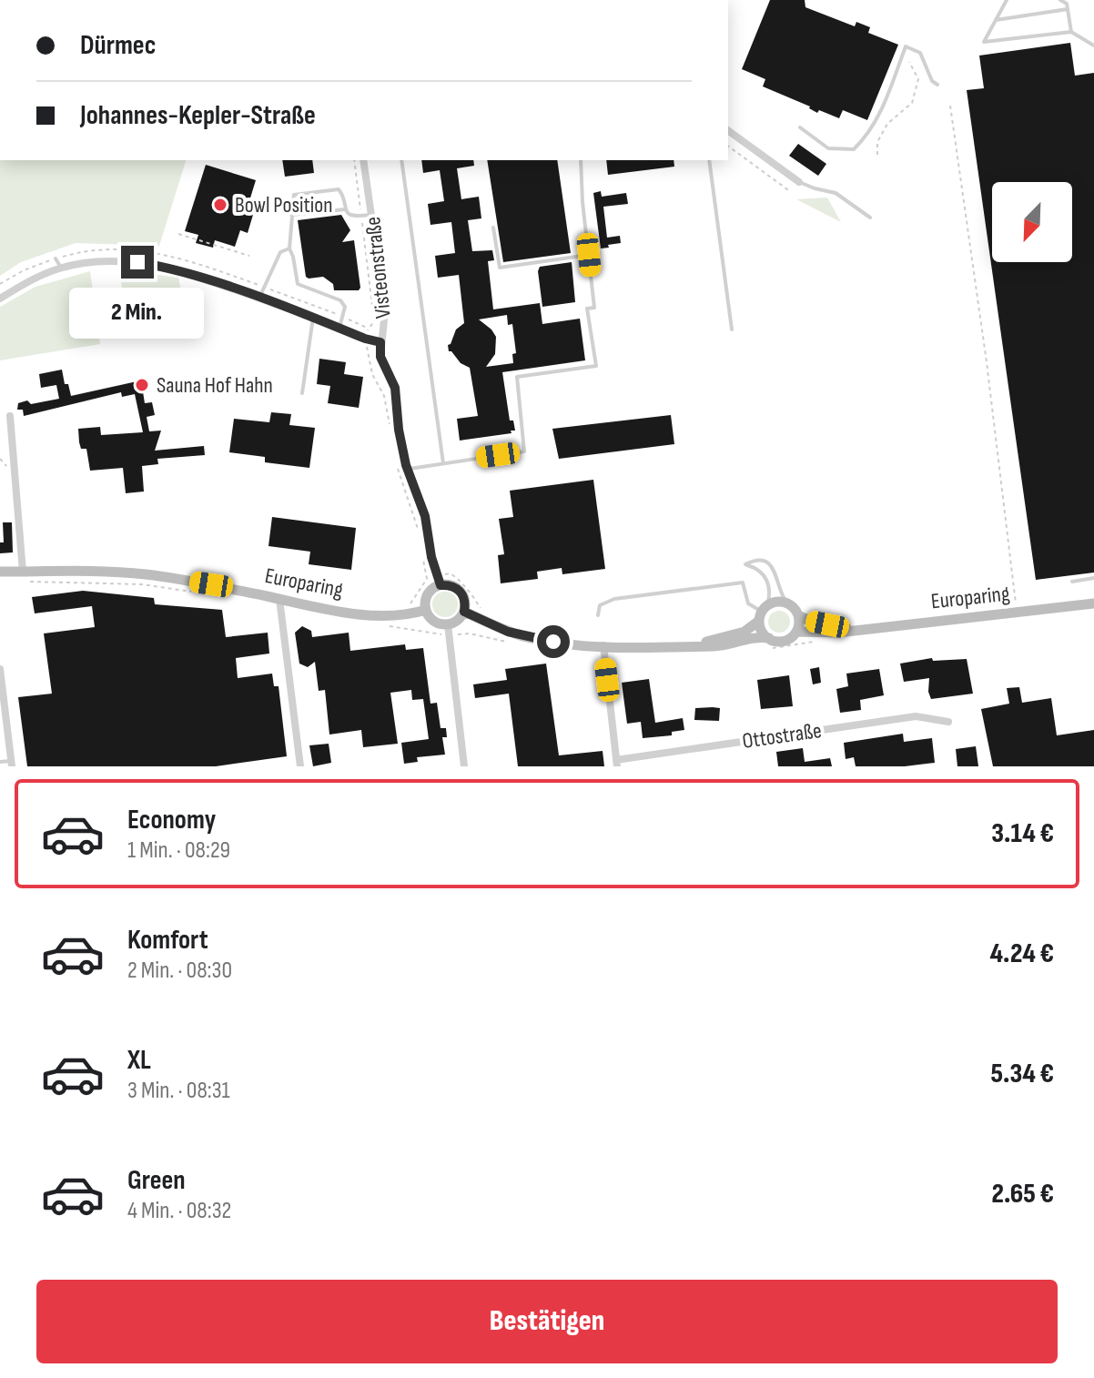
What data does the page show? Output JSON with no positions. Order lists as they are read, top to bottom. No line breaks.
{"streets":{"street":["Visteonstraße","Europaring","Ottostraße"]},"crossings":[["Visteonstraße","Europaring"]],"places":["Bowl Position","Sauna Hof Hahn"],"north":"bottom left","page":{"banner":["Dürmec","Johannes-Kepler-Straße"],"bubble":"2 Min.","list":[{"name":"Economy","note":"1 Min. · 08:29","value":"3.14 €"},{"name":"Komfort","note":"2 Min. · 08:30","value":"4.24 €"},{"name":"XL","note":"3 Min. · 08:31","value":"5.34 €"},{"name":"Green","note":"4 Min. · 08:32","value":"2.65 €"}],"buttons":"Bestätigen"}}
